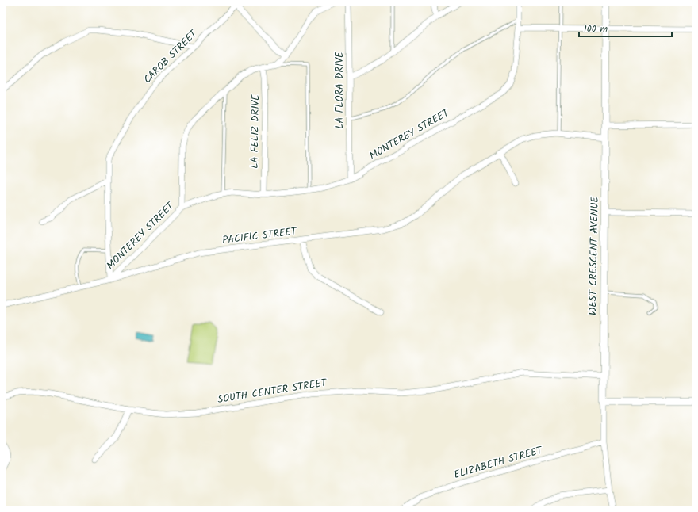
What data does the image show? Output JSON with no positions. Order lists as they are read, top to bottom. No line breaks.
{"streets":{"street":["CAROB STREET","LA FLORA DRIVE","LA FELIZ DRIVE","MONTEREY STREET","PACIFIC STREET","WEST CRESCENT AVENUE","SOUTH CENTER STREET","ELIZABETH STREET"]},"crossings":[["CAROB STREET","MONTEREY STREET"],["CAROB STREET","PACIFIC STREET"],["LA FLORA DRIVE","MONTEREY STREET"],["LA FELIZ DRIVE","MONTEREY STREET"],["MONTEREY STREET","PACIFIC STREET"],["PACIFIC STREET","WEST CRESCENT AVENUE"],["WEST CRESCENT AVENUE","SOUTH CENTER STREET"],["WEST CRESCENT AVENUE","ELIZABETH STREET"]],"scale_bar":"100 m"}
